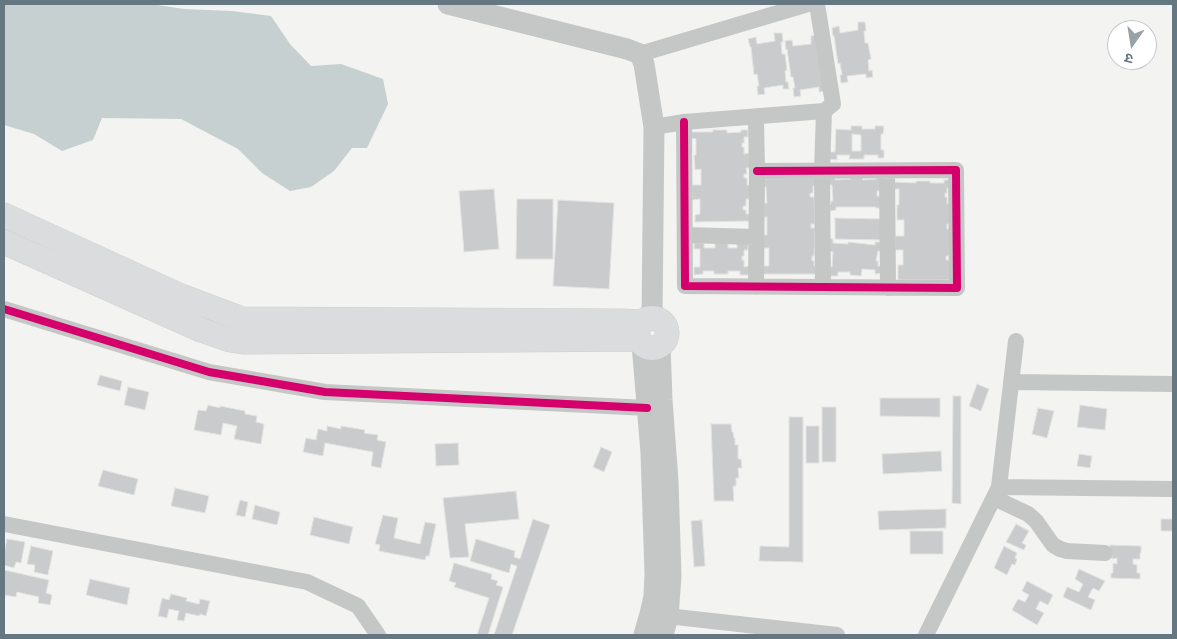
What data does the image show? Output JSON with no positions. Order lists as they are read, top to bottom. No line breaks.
{"north":"bottom"}
